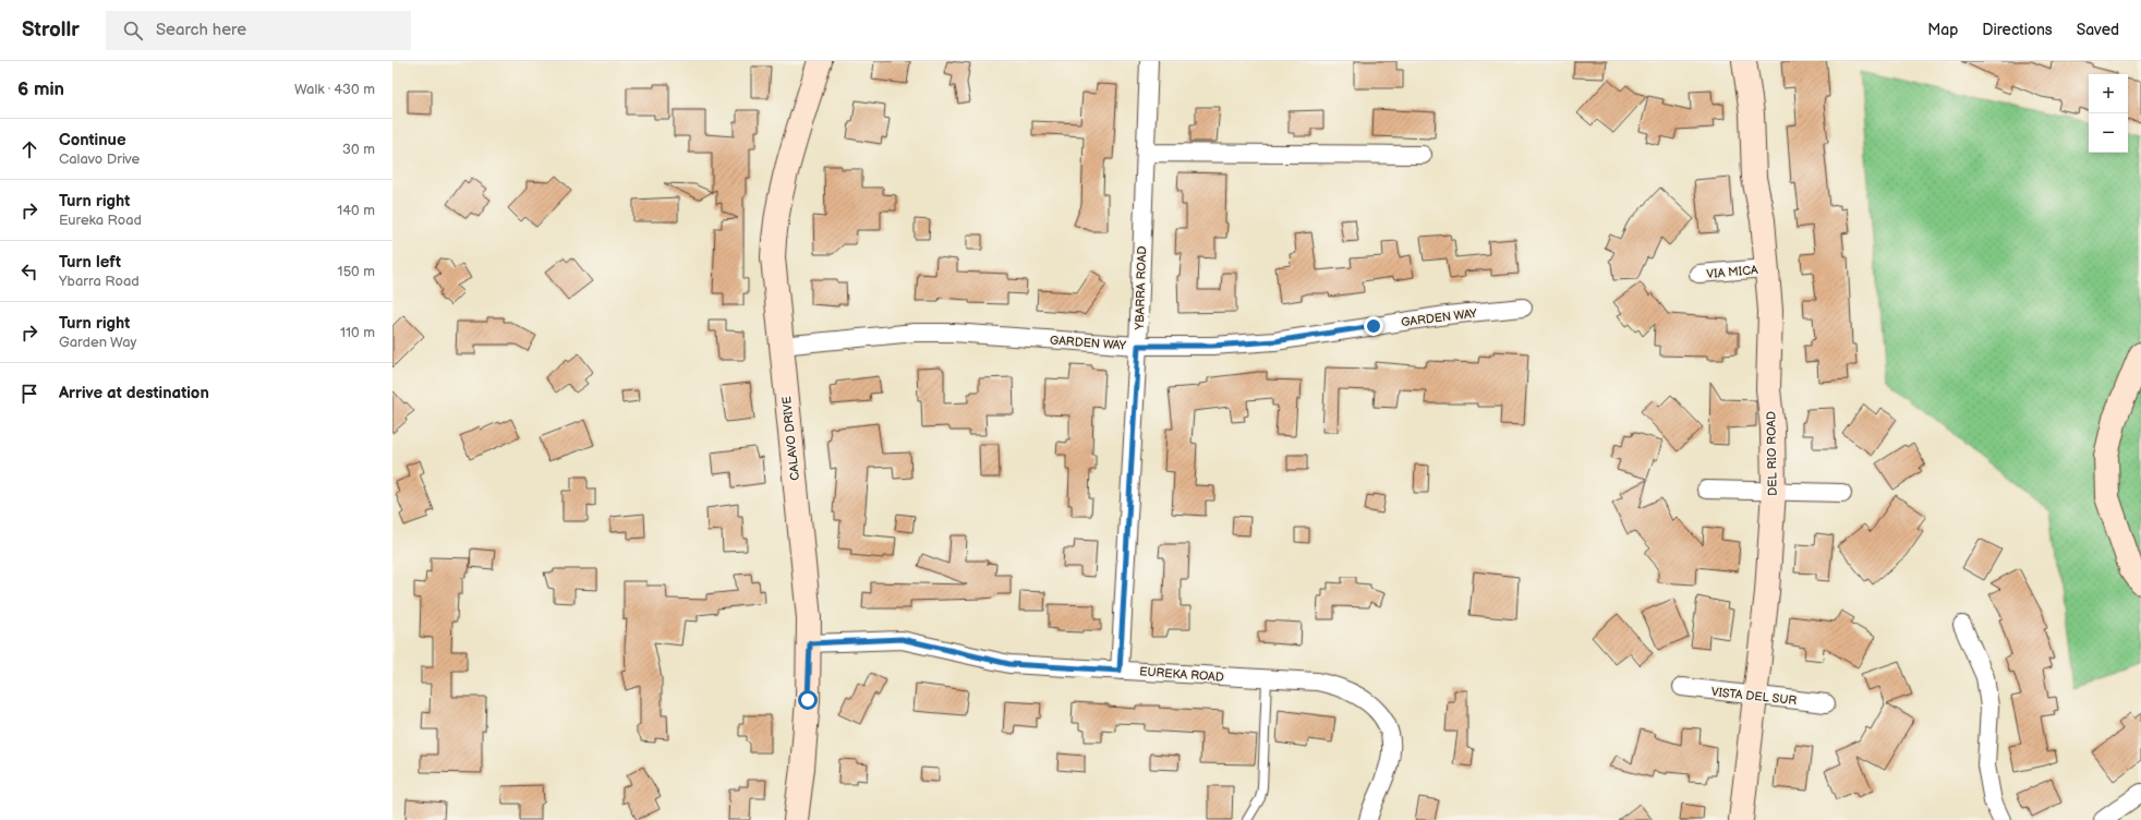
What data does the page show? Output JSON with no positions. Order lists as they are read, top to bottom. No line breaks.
{"streets":{"street":["VIA MICA","YBARRA ROAD","GARDEN WAY","CALAVO DRIVE","DEL RIO ROAD","EUREKA ROAD","VISTA DEL SUR"]},"crossings":[["VIA MICA","DEL RIO ROAD"],["YBARRA ROAD","GARDEN WAY"],["YBARRA ROAD","EUREKA ROAD"],["GARDEN WAY","CALAVO DRIVE"],["CALAVO DRIVE","EUREKA ROAD"],["DEL RIO ROAD","VISTA DEL SUR"]],"page":{"header":"Strollr","search":"Search here","nav":["Map","Directions","Saved"],"heading":["6 min","Walk · 430 m"],"map_buttons":["+","−"],"list":[["Continue","Calavo Drive","30 m"],["Turn right","Eureka Road","140 m"],["Turn left","Ybarra Road","150 m"],["Turn right","Garden Way","110 m"],"Arrive at destination"]}}
